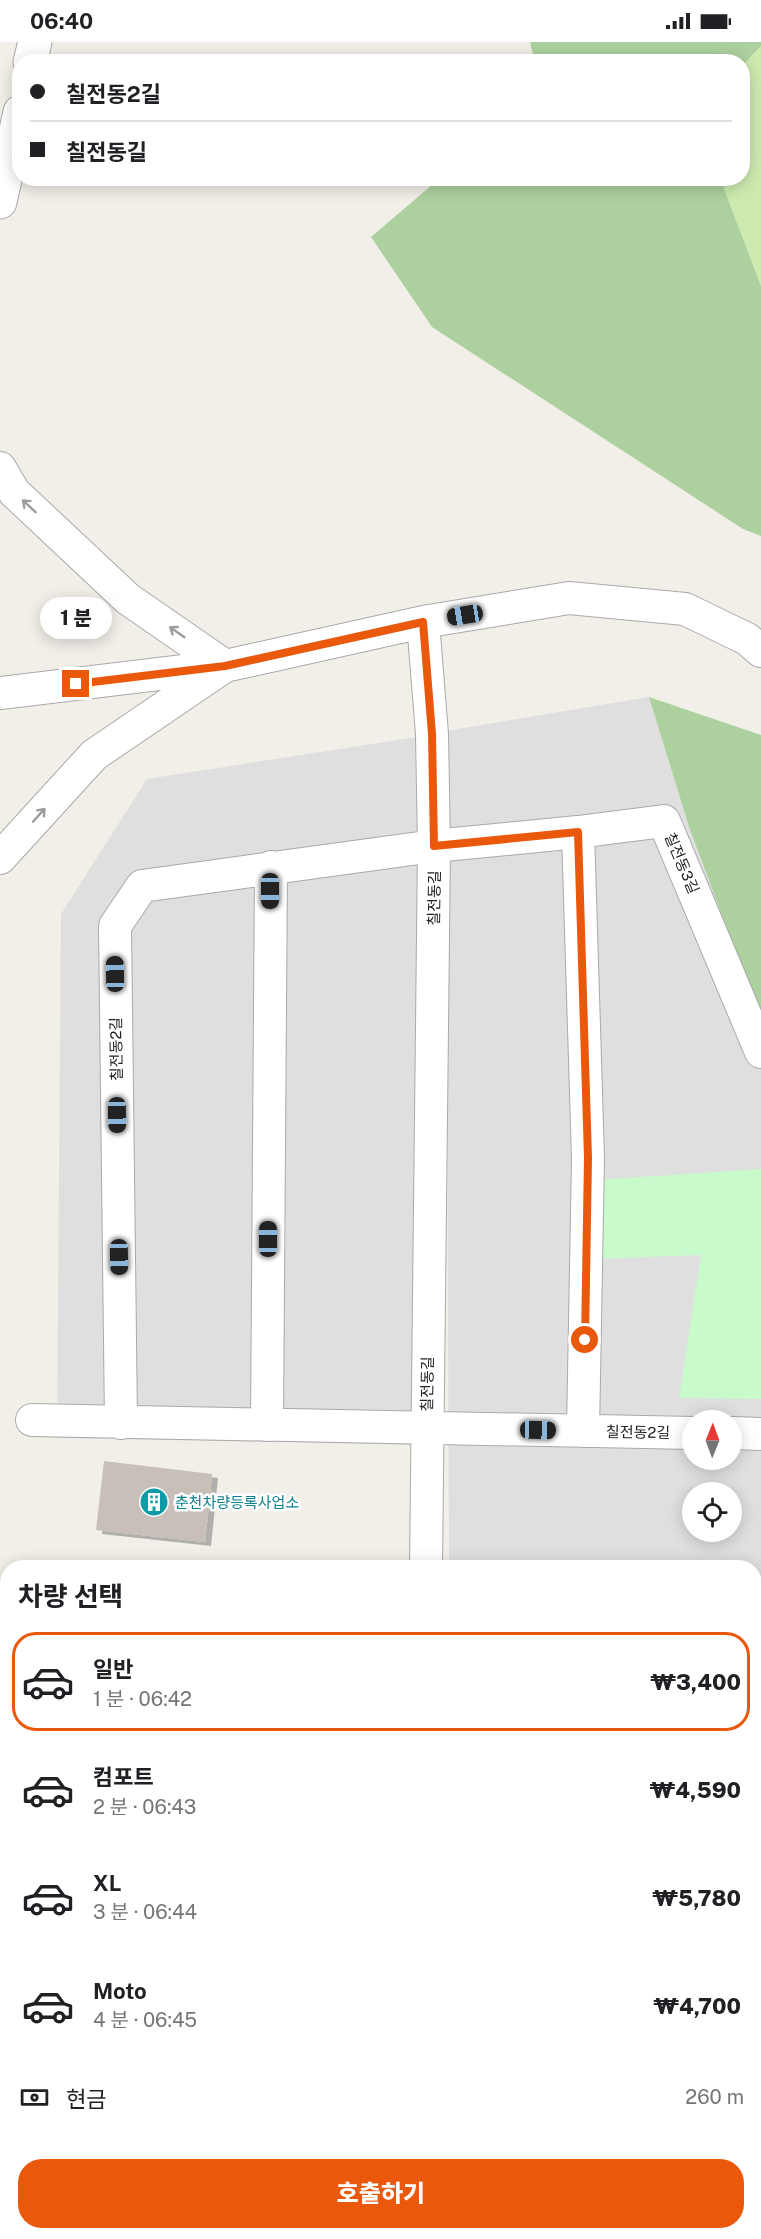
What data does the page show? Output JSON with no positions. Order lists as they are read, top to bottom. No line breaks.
{"streets":{"street":["칠전동3길","칠전동길","칠전동2길"]},"crossings":[["칠전동3길","칠전동길"],["칠전동3길","칠전동2길"],["칠전동길","칠전동2길"]],"places":{"building":["춘천차량등록사업소"]},"north":"top","page":{"status":"06:40","banner":["칠전동2길","칠전동길"],"bubble":"1 분","heading":"차량 선택","list":[{"name":"일반","note":"1 분 · 06:42","value":"₩3,400"},{"name":"컴포트","note":"2 분 · 06:43","value":"₩4,590"},{"name":"XL","note":"3 분 · 06:44","value":"₩5,780"},{"name":"Moto","note":"4 분 · 06:45","value":"₩4,700"}],"pay":["현금","260 m"],"buttons":"호출하기"}}
